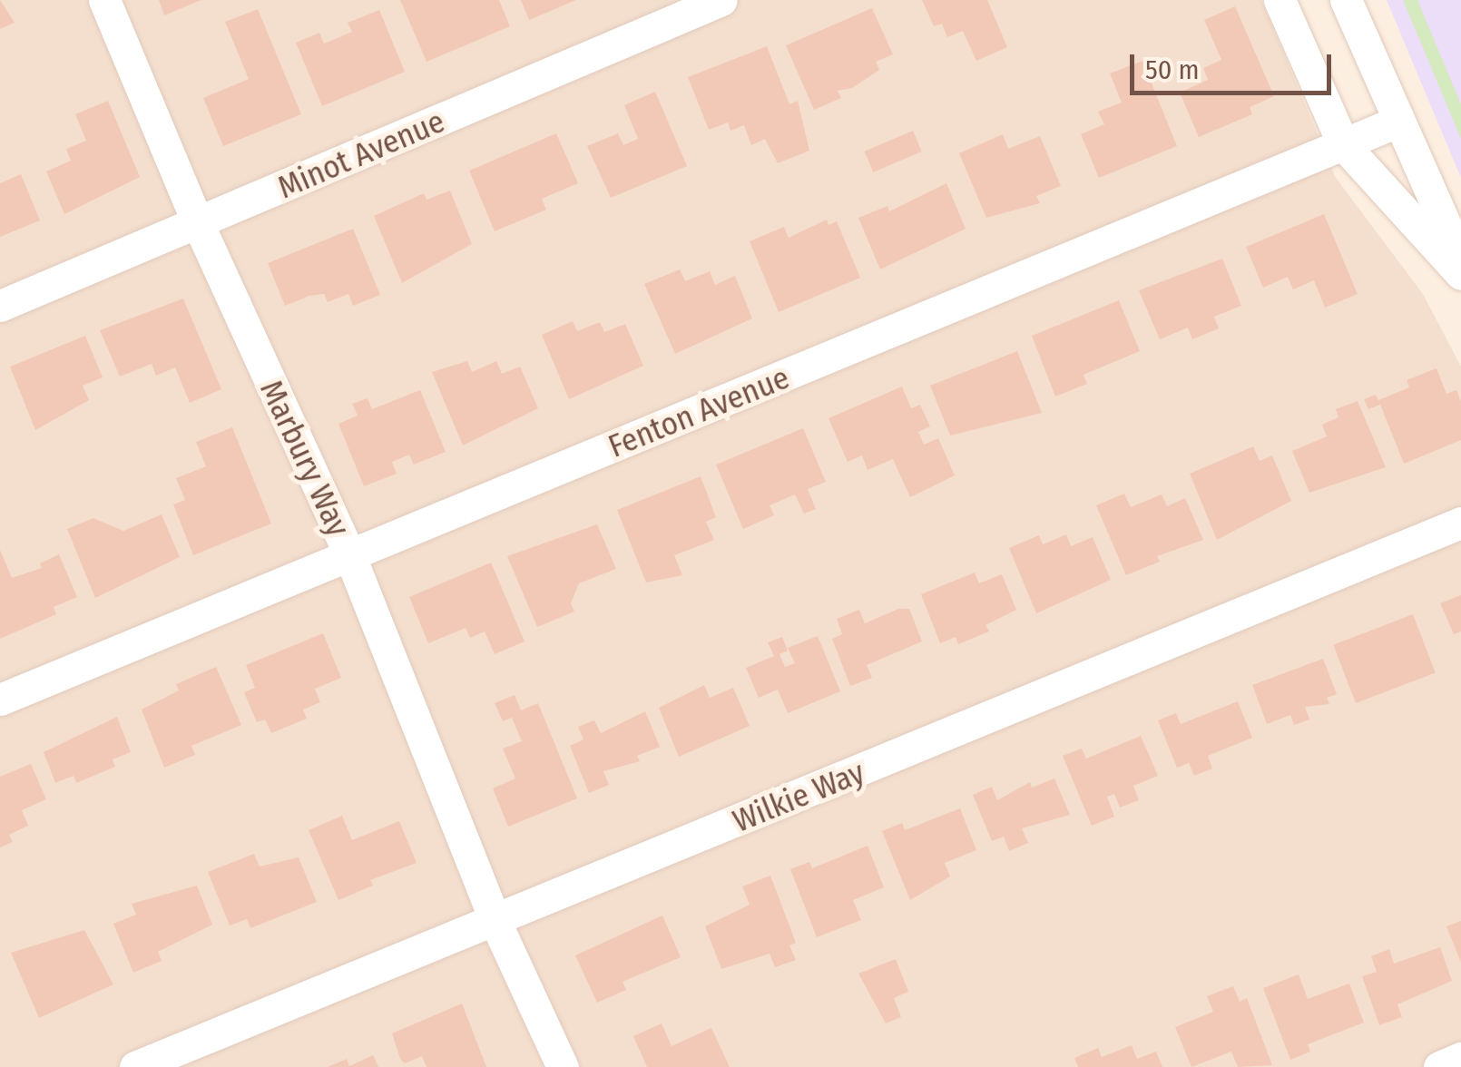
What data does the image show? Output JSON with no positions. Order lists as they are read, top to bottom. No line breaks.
{"streets":{"street":["Minot Avenue","Fenton Avenue","Marbury Way","Wilkie Way"]},"crossings":[["Minot Avenue","Marbury Way"],["Fenton Avenue","Marbury Way"],["Marbury Way","Wilkie Way"]],"scale_bar":"50 m"}
